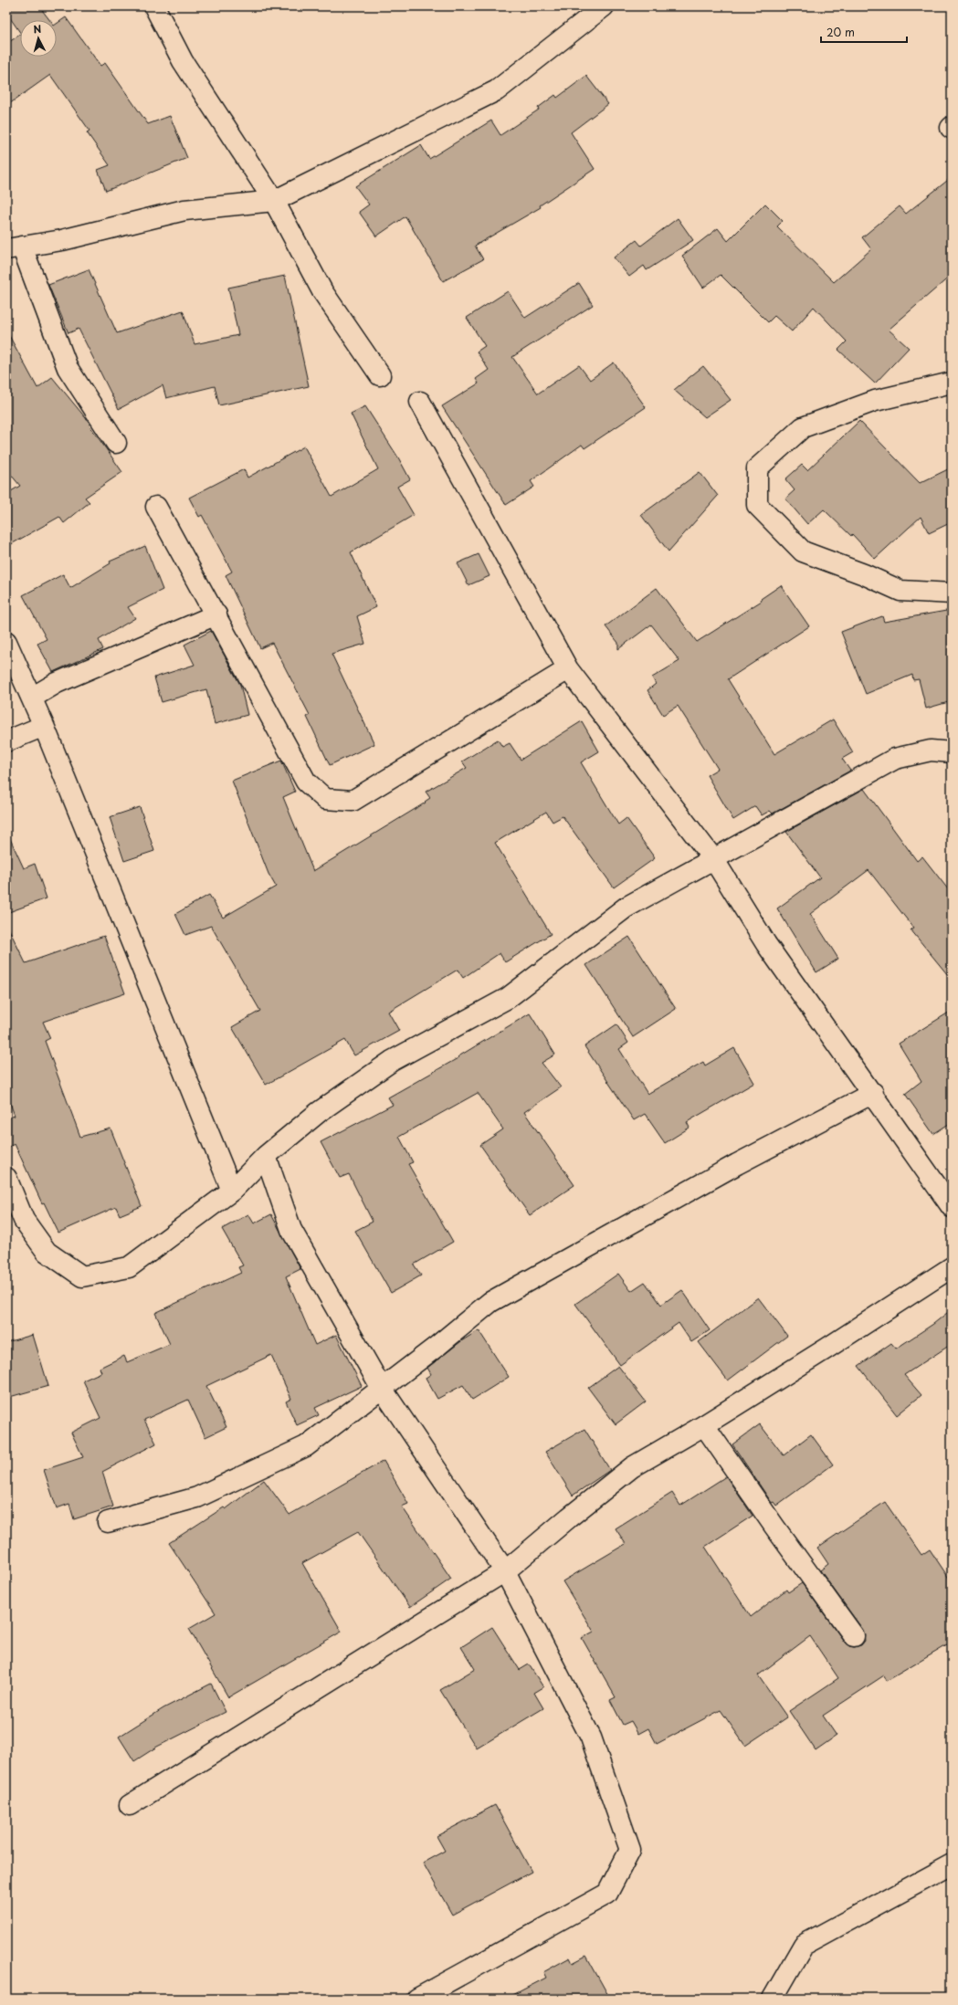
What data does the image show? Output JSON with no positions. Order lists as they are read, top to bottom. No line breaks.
{"scale_bar":"20 m","north":"top"}
